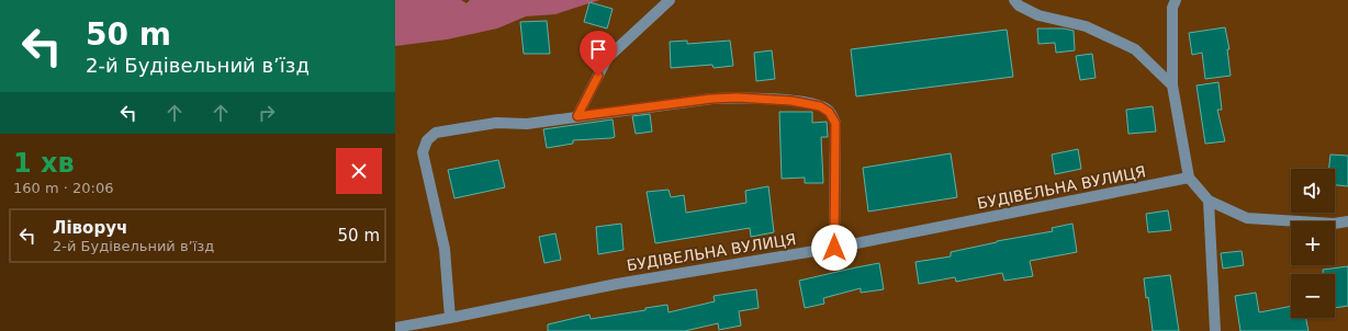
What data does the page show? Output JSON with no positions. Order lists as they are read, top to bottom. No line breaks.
{"streets":{"street":["БУДІВЕЛЬНА ВУЛИЦЯ"]},"page":{"turn":["50 m","2-й Будівельний в’їзд"],"heading":["1 хв","160 m · 20:06"],"map_buttons":["+","−"],"list":[{"name":"Ліворуч","note":"2-й Будівельний в’їзд","value":"50 m"}]}}
